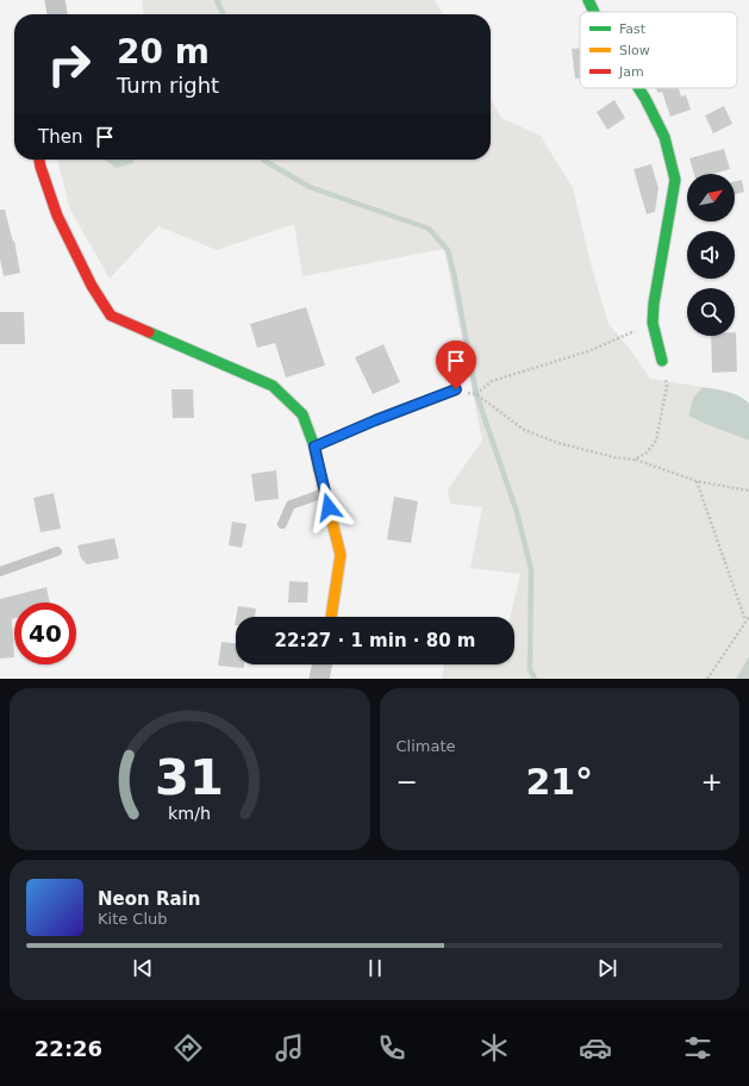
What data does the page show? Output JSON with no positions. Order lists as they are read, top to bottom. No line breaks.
{"legend":["Fast","Slow","Jam"],"north":"top right","page":{"turn":["20 m","Turn right"],"then":"Then","limit":"40","trip":"22:27 · 1 min · 80 m","tile":"Climate","heat":["−","21°","+"],"song":["Neon Rain","Kite Club"],"tabs":"22:26","gauge":["31","km/h"]}}
